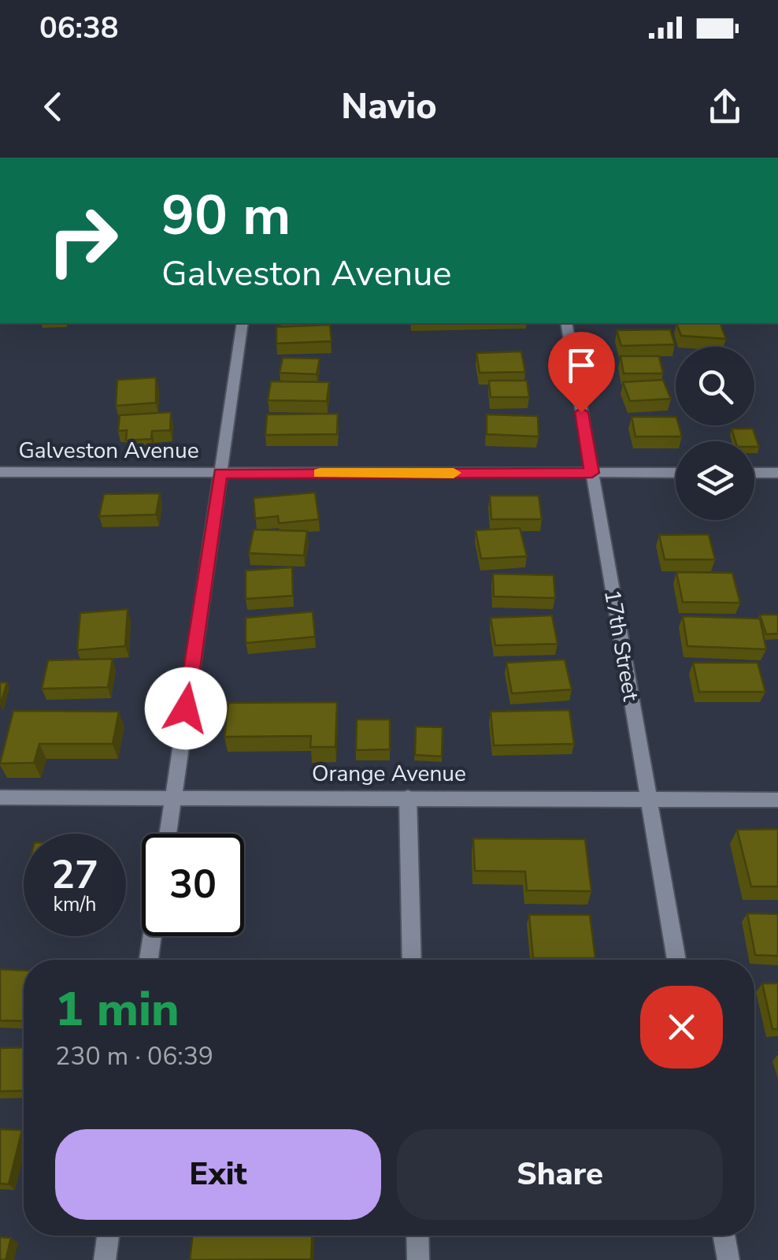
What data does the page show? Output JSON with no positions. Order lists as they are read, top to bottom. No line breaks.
{"streets":{"street":["Galveston Avenue","17th Street","Orange Avenue"]},"crossings":[["Galveston Avenue","17th Street"],["17th Street","Orange Avenue"]],"page":{"status":"06:38","header":"Navio","turn":["90 m","Galveston Avenue"],"speed":"27 km/h","limit":"30","heading":["1 min","230 m · 06:39"],"buttons":["Exit","Share"]}}
